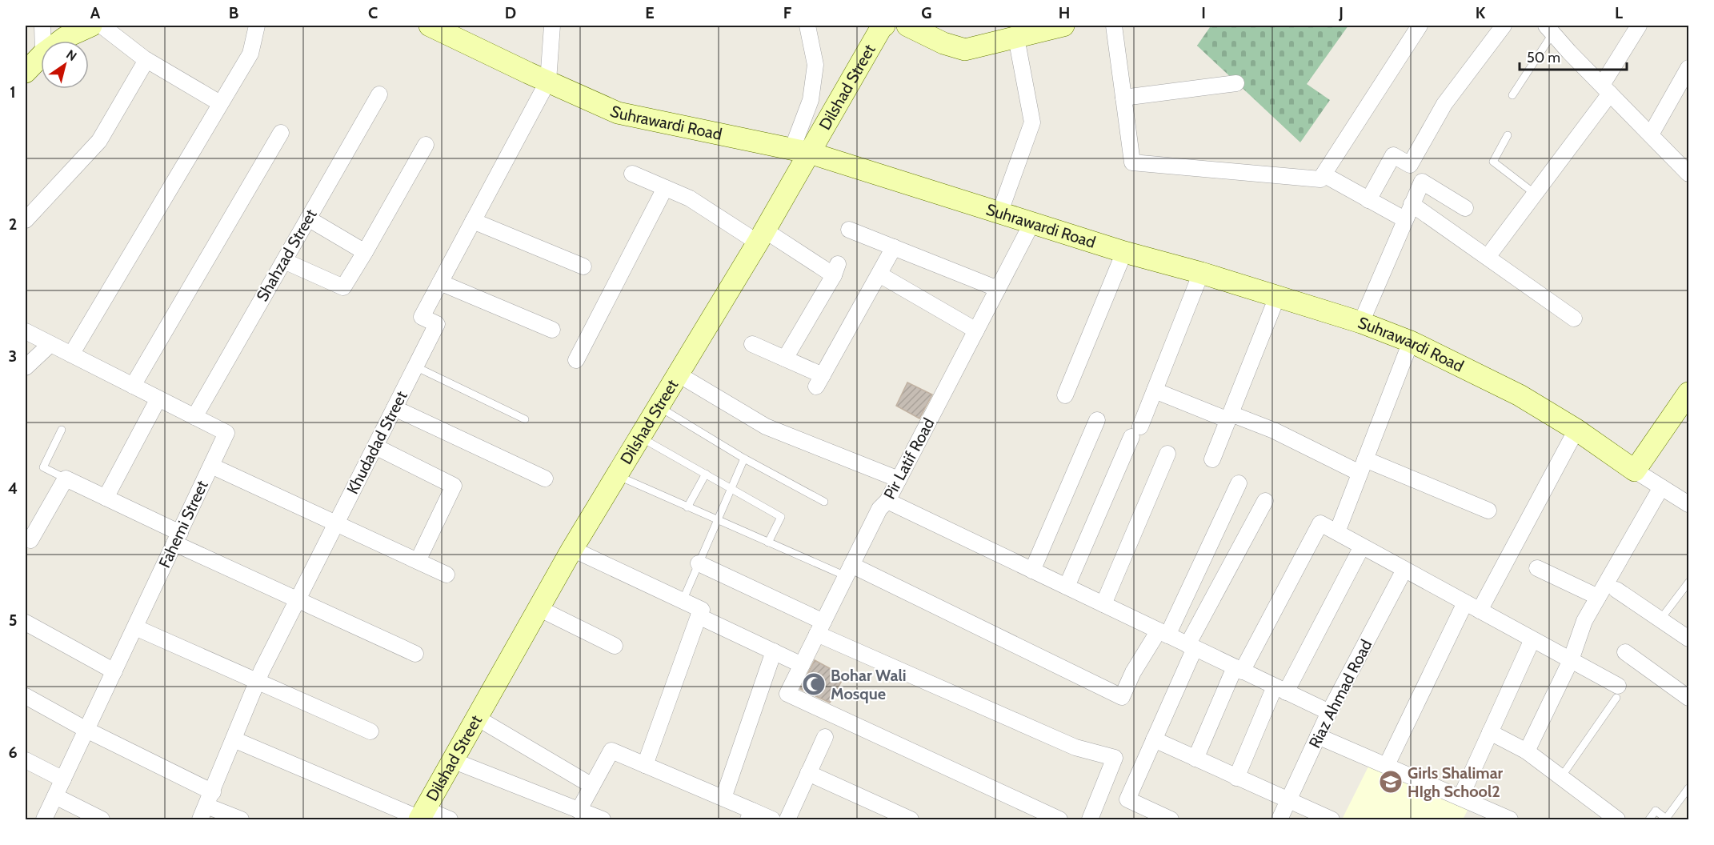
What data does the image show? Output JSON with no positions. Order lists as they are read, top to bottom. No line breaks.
{"streets":{"street":["Dilshad Street","Suhrawardi Road","Shahzad Street","Khudadad Street","Pir Latif Road","Fahemi Street","Riaz Ahmad Road"]},"crossings":[["Dilshad Street","Suhrawardi Road"],["Suhrawardi Road","Khudadad Street"],["Suhrawardi Road","Pir Latif Road"],["Shahzad Street","Fahemi Street"]],"places":{"mosque":["Bohar Wali Mosque"],"school or university":["Girls Shalimar HIgh School2"]},"scale_bar":"50 m","north":"top right","grid":{"columns":["A","B","C","D","E","F","G","H","I","J","K","L"],"rows":["1","2","3","4","5","6"]}}
